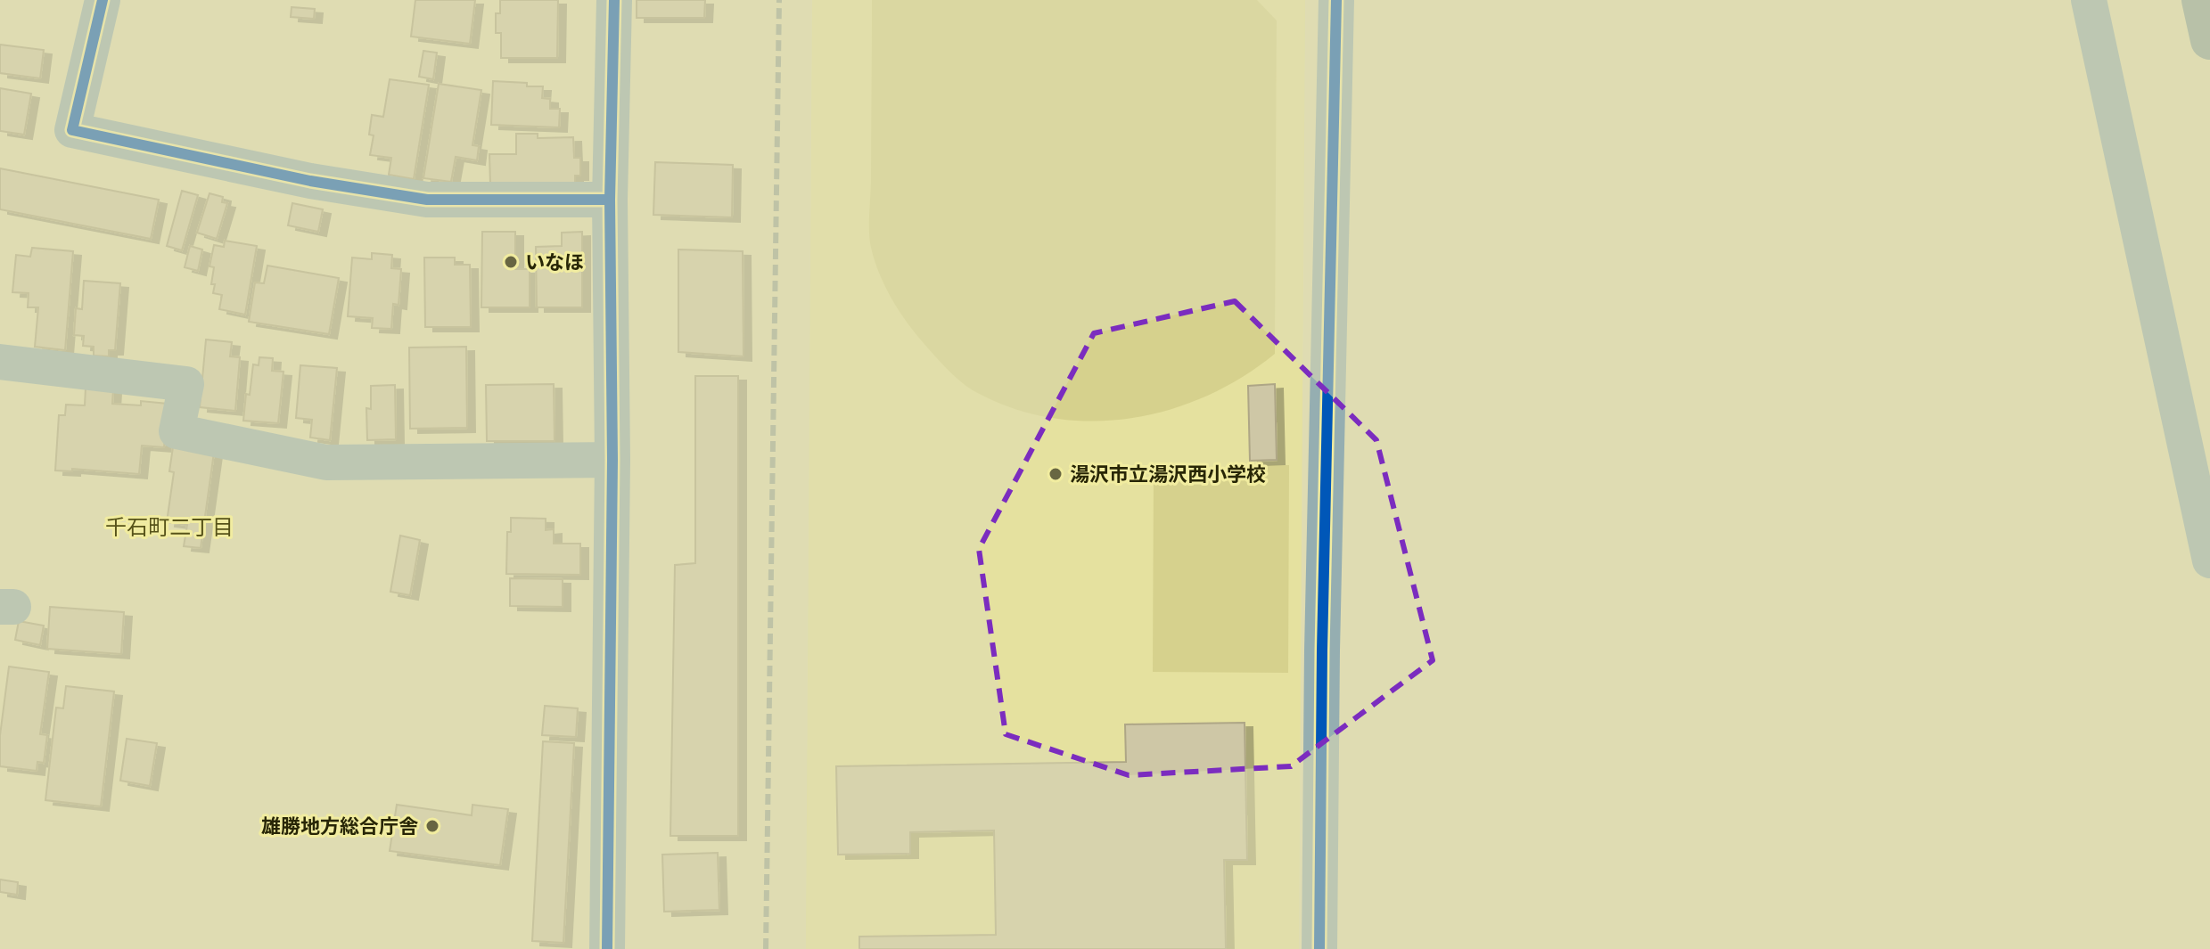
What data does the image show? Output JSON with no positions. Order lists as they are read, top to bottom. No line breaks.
{"districts":["千石町二丁目"],"places":["いなほ","湯沢市立湯沢西小学校","雄勝地方総合庁舎"]}
